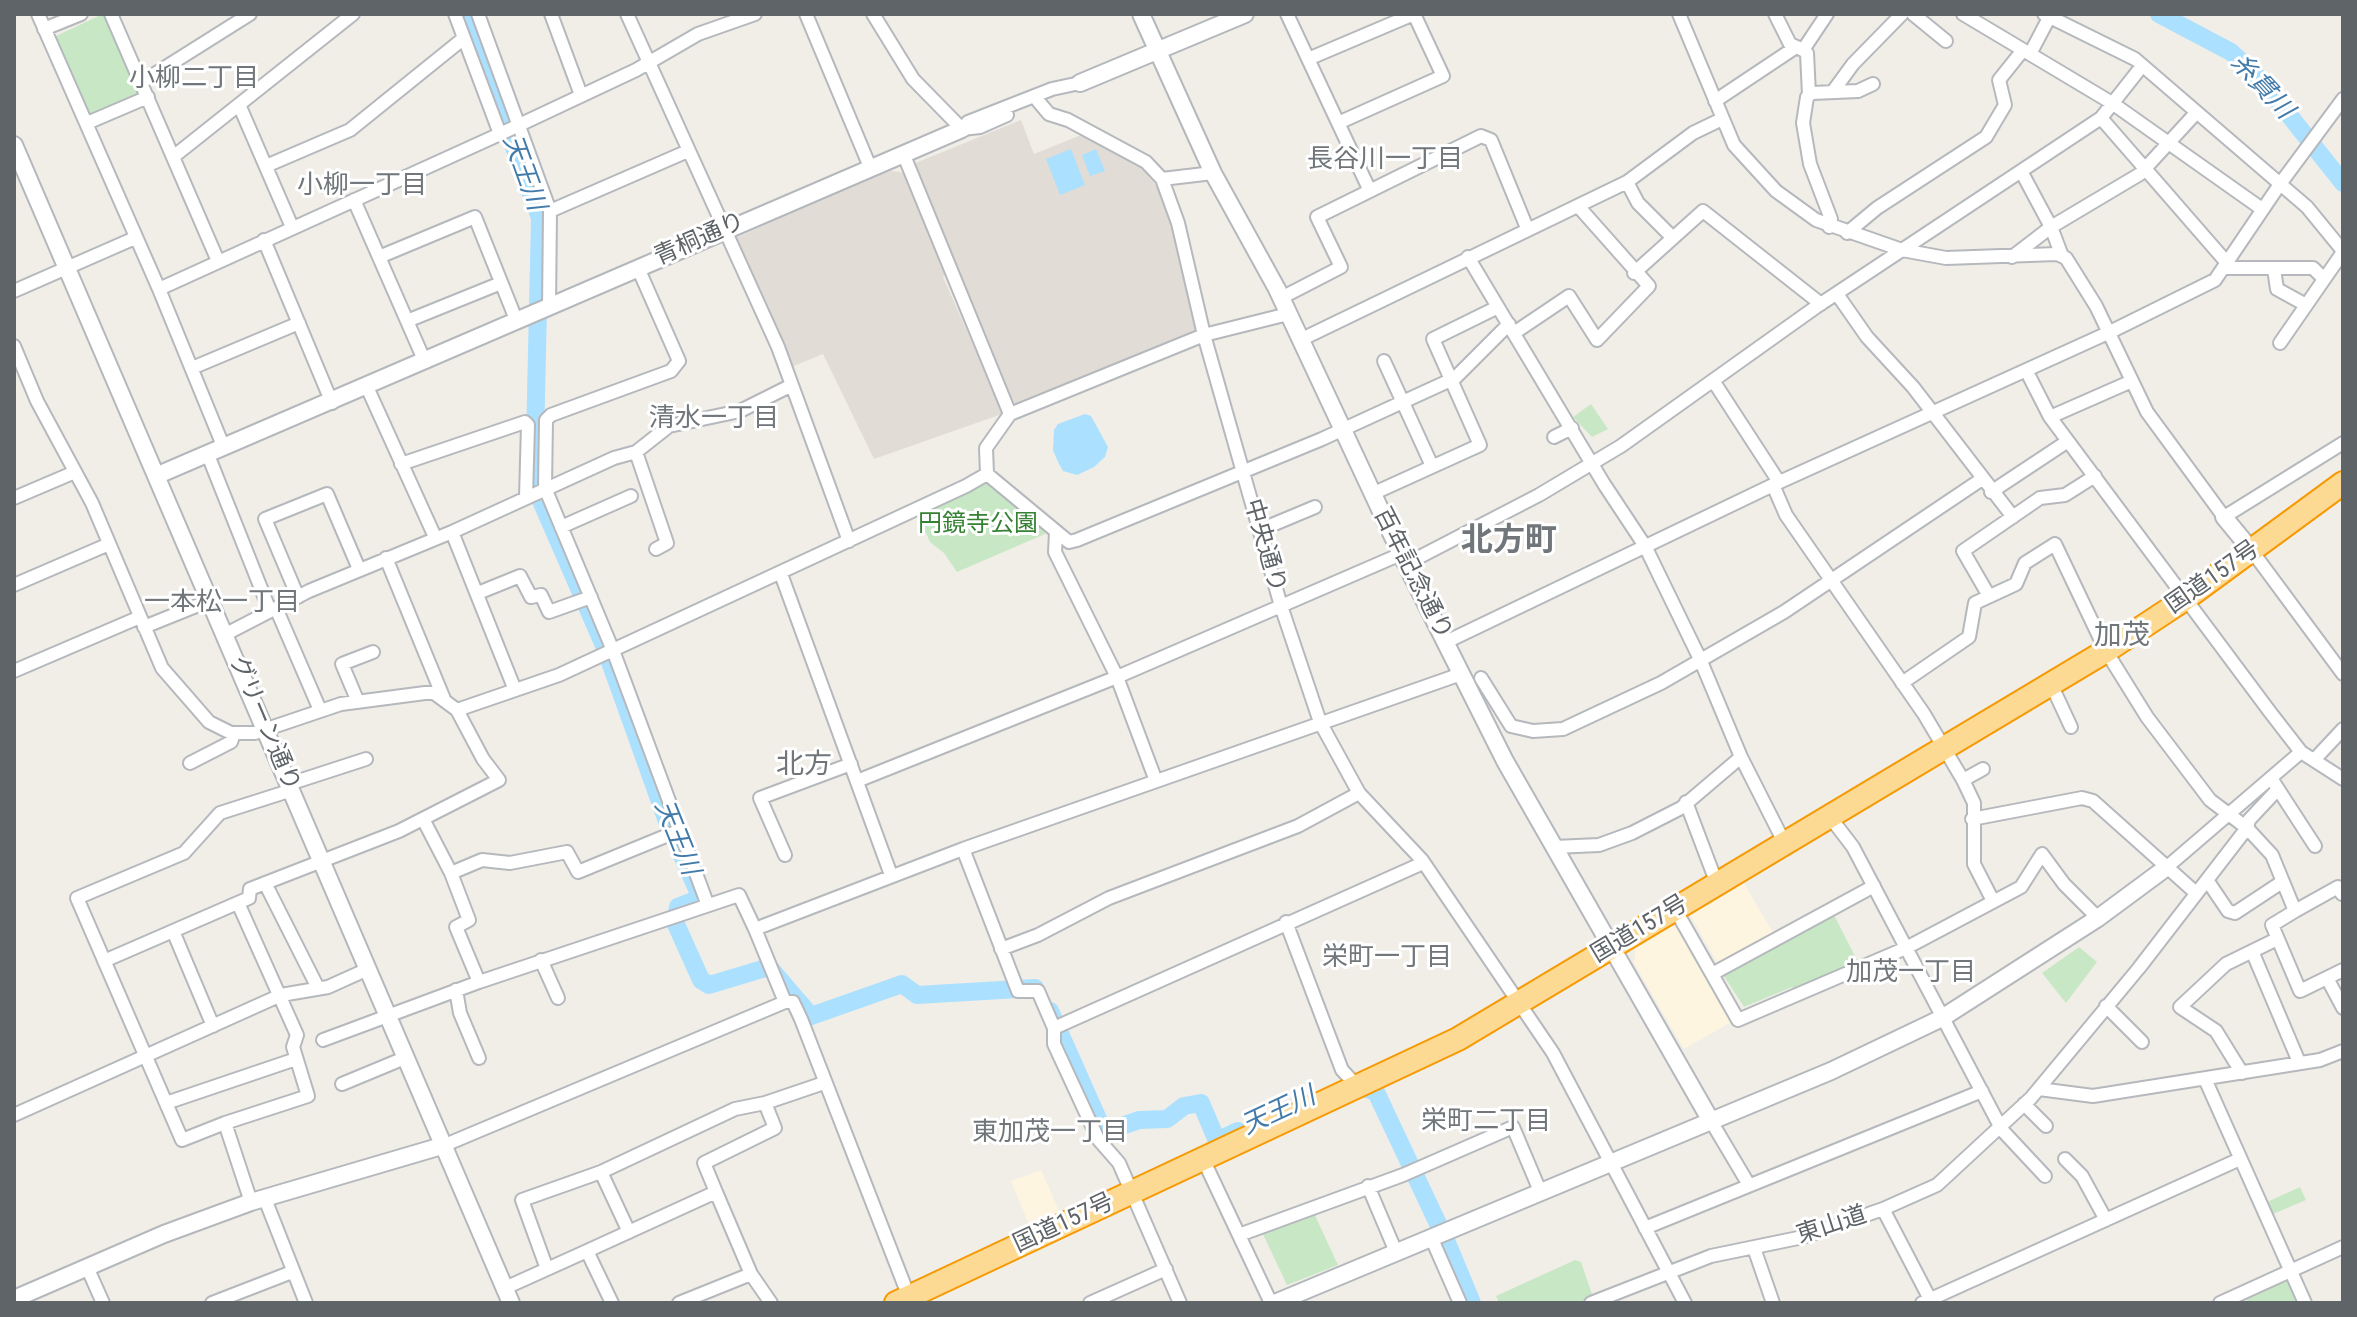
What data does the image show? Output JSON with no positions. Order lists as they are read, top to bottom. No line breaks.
{"streets":{"highway":["国道157号"],"street":["青桐通り","中央通り","百年記念通り","グリーン通り","東山道"]},"crossings":[["青桐通り","百年記念通り"],["青桐通り","グリーン通り"],["中央通り","国道157号"],["中央通り","東山道"],["百年記念通り","国道157号"]],"districts":["小柳二丁目","長谷川一丁目","小柳一丁目","清水一丁目","北方町","一本松一丁目","加茂","北方","栄町一丁目","加茂一丁目","栄町二丁目","東加茂一丁目"],"water":["糸貫川","天王川"],"parks":["円鏡寺公園"]}
